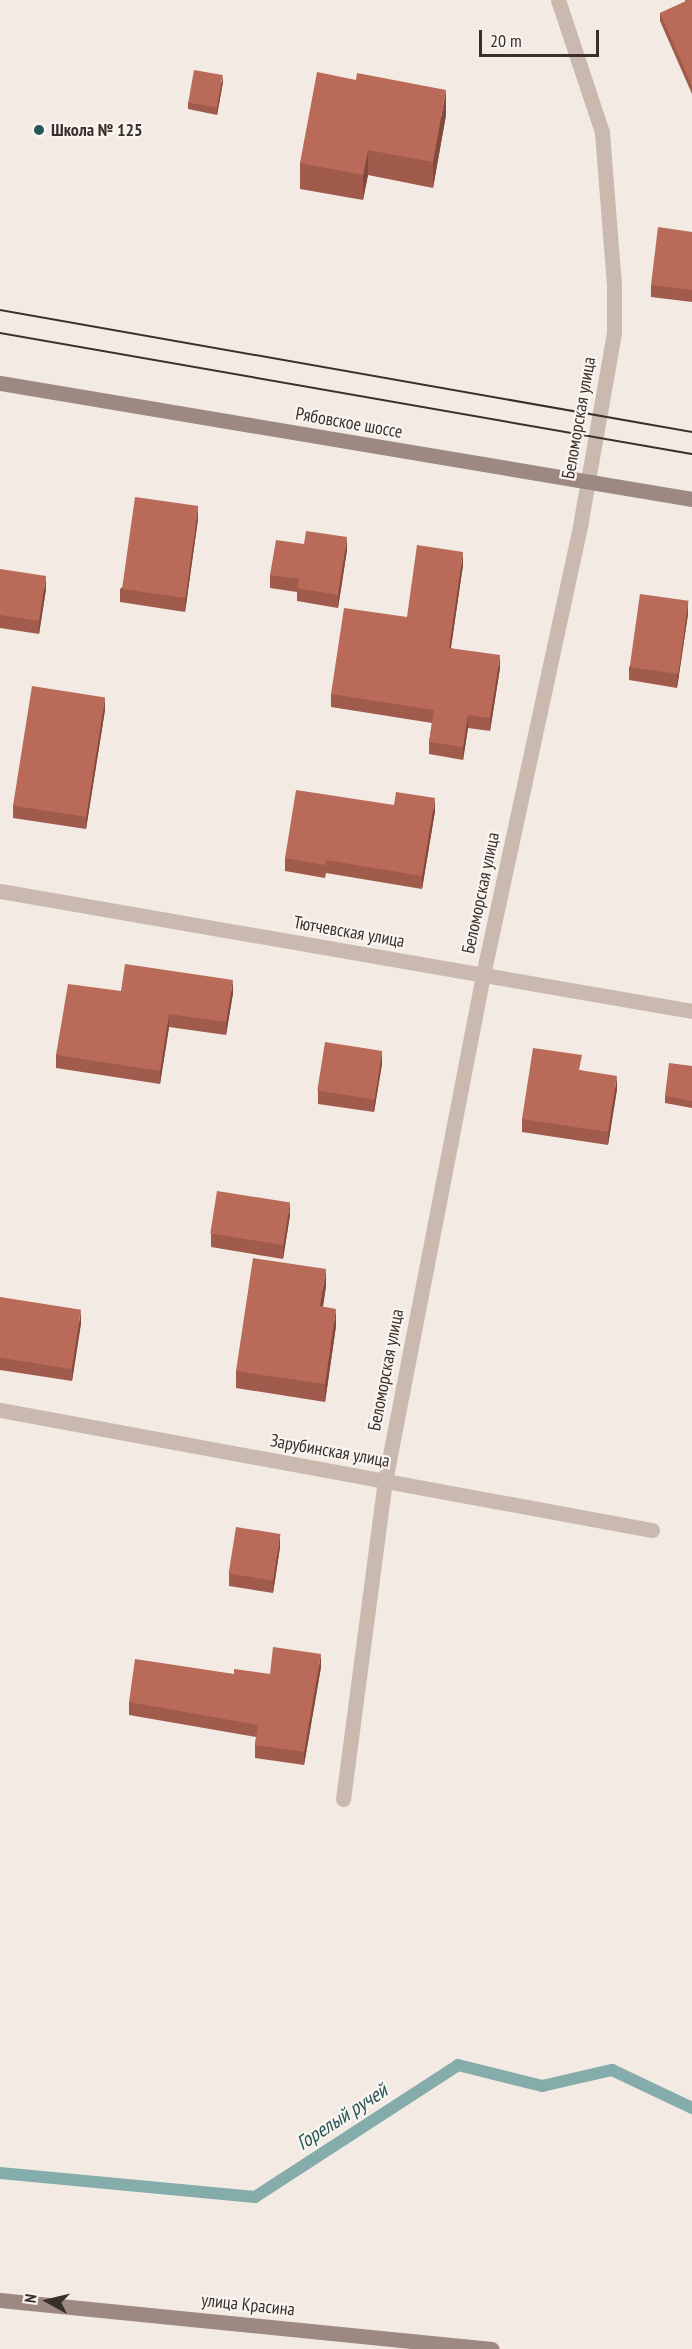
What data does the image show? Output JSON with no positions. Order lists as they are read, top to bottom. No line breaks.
{"streets":{"main road":["Рябовское шоссе","улица Красина"],"street":["Беломорская улица","Тютчевская улица","Зарубинская улица"]},"crossings":[["Беломорская улица","Рябовское шоссе"],["Беломорская улица","Тютчевская улица"],["Беломорская улица","Зарубинская улица"]],"water":["Горелый ручей"],"places":["Школа № 125"],"scale_bar":"20 m","north":"left"}
